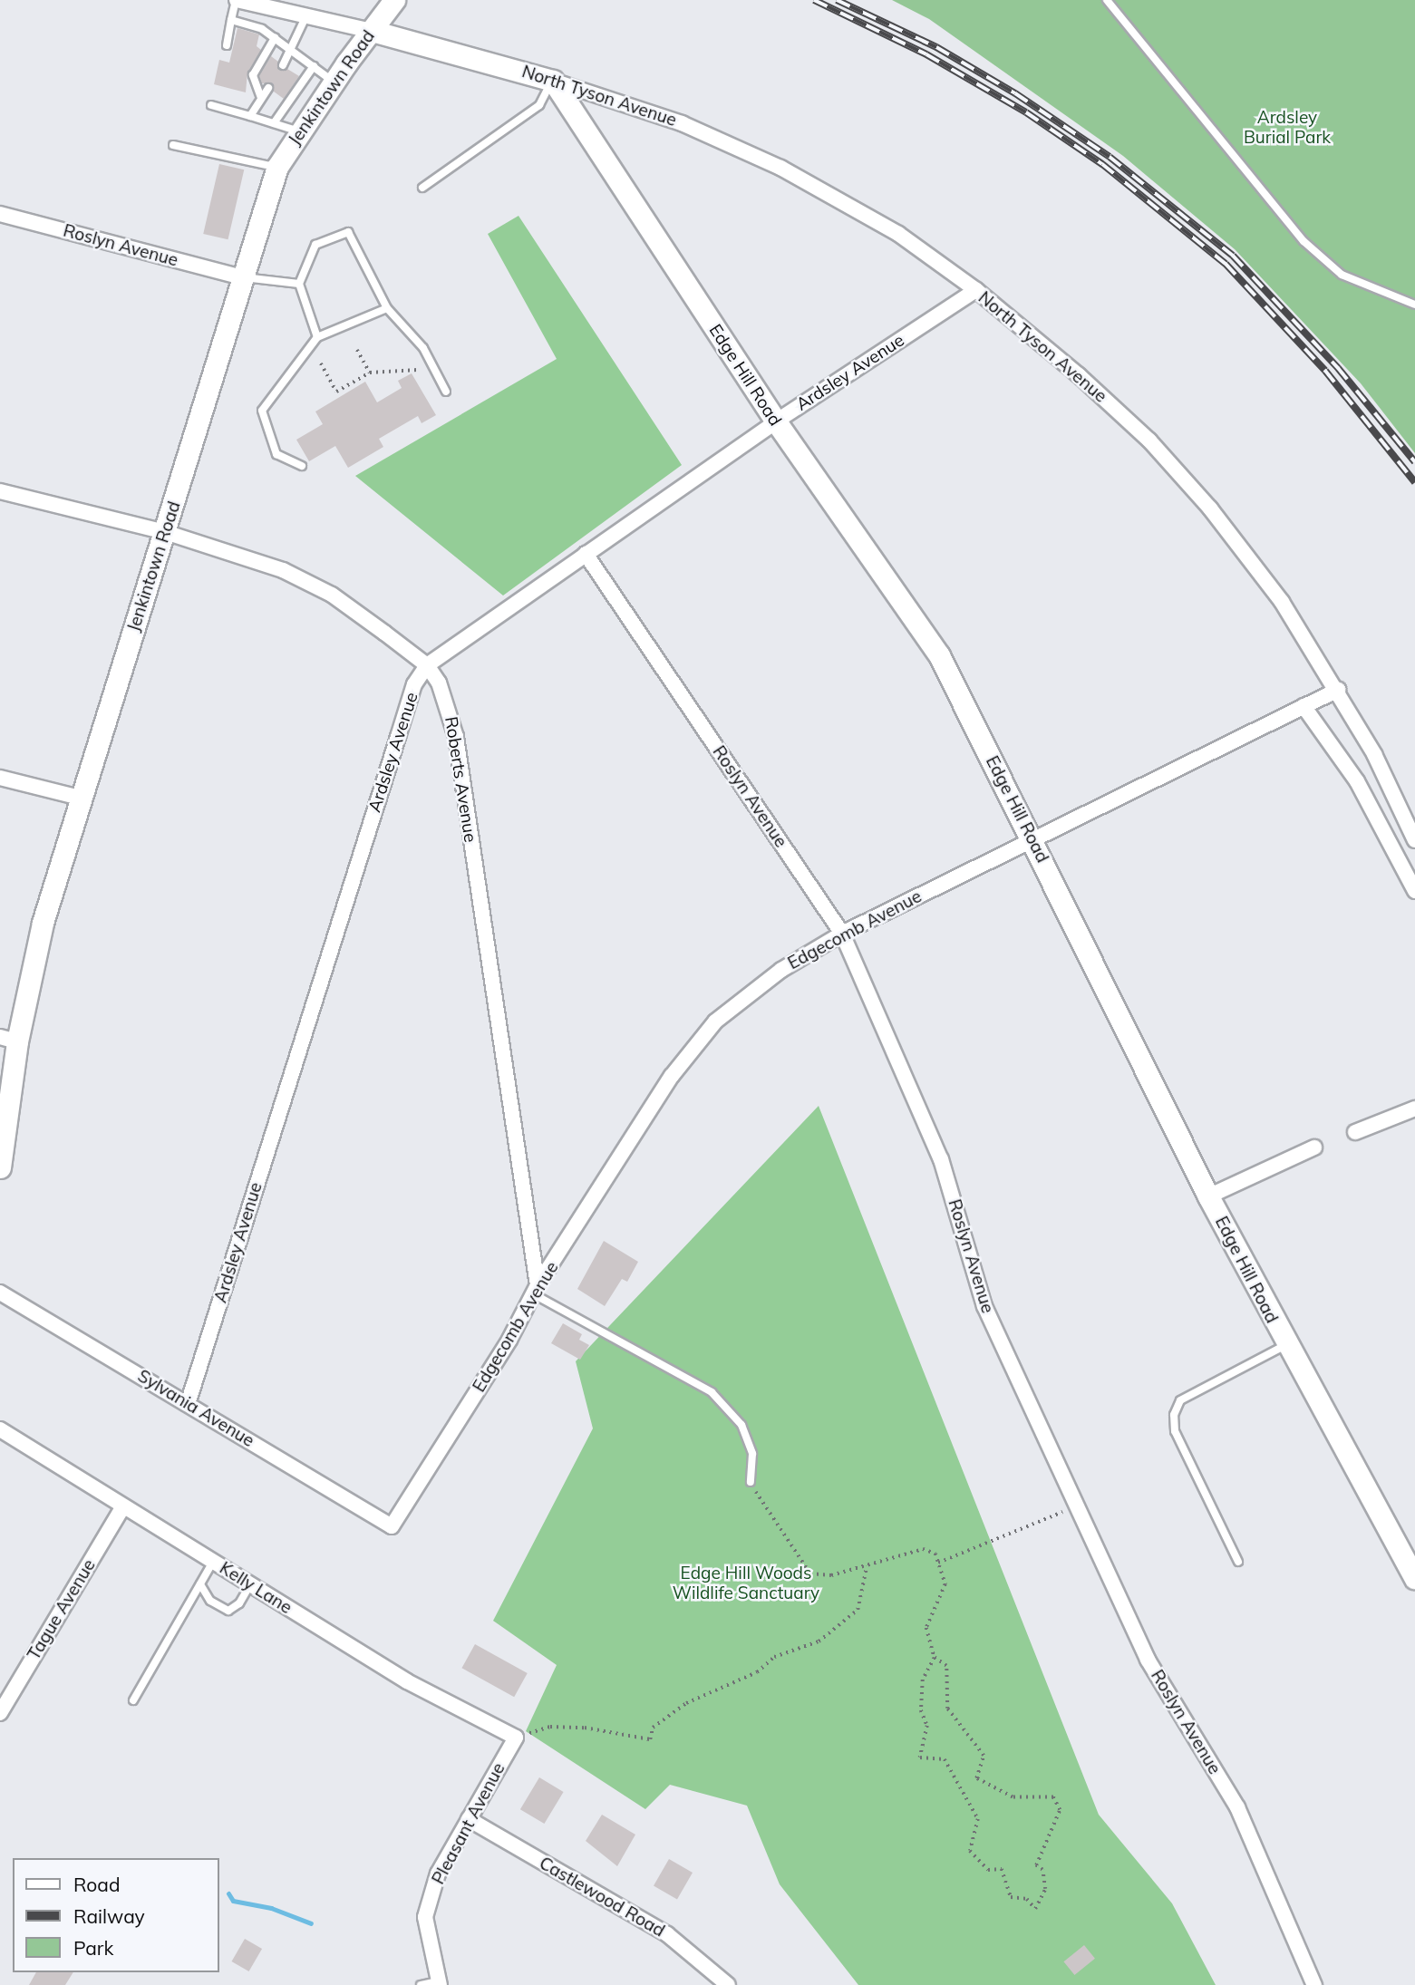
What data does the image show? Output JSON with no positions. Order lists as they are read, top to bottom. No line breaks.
{"streets":{"street":["Jenkintown Road","North Tyson Avenue","Roslyn Avenue","Ardsley Avenue","Edge Hill Road","Roberts Avenue","Edgecomb Avenue","Sylvania Avenue","Kelly Lane","Tague Avenue","Pleasant Avenue","Castlewood Road"]},"crossings":[["Jenkintown Road","North Tyson Avenue"],["Jenkintown Road","Roslyn Avenue"],["Jenkintown Road","Roberts Avenue"],["North Tyson Avenue","Ardsley Avenue"],["North Tyson Avenue","Edge Hill Road"],["North Tyson Avenue","Edgecomb Avenue"],["Roslyn Avenue","Ardsley Avenue"],["Roslyn Avenue","Edgecomb Avenue"],["Ardsley Avenue","Edge Hill Road"],["Ardsley Avenue","Roberts Avenue"],["Ardsley Avenue","Sylvania Avenue"],["Edge Hill Road","Edgecomb Avenue"],["Roberts Avenue","Edgecomb Avenue"],["Edgecomb Avenue","Sylvania Avenue"],["Kelly Lane","Tague Avenue"],["Kelly Lane","Pleasant Avenue"],["Pleasant Avenue","Castlewood Road"]],"parks":["Ardsley Burial Park","Edge Hill Woods Wildlife Sanctuary"],"legend":["Road","Railway","Park"]}
